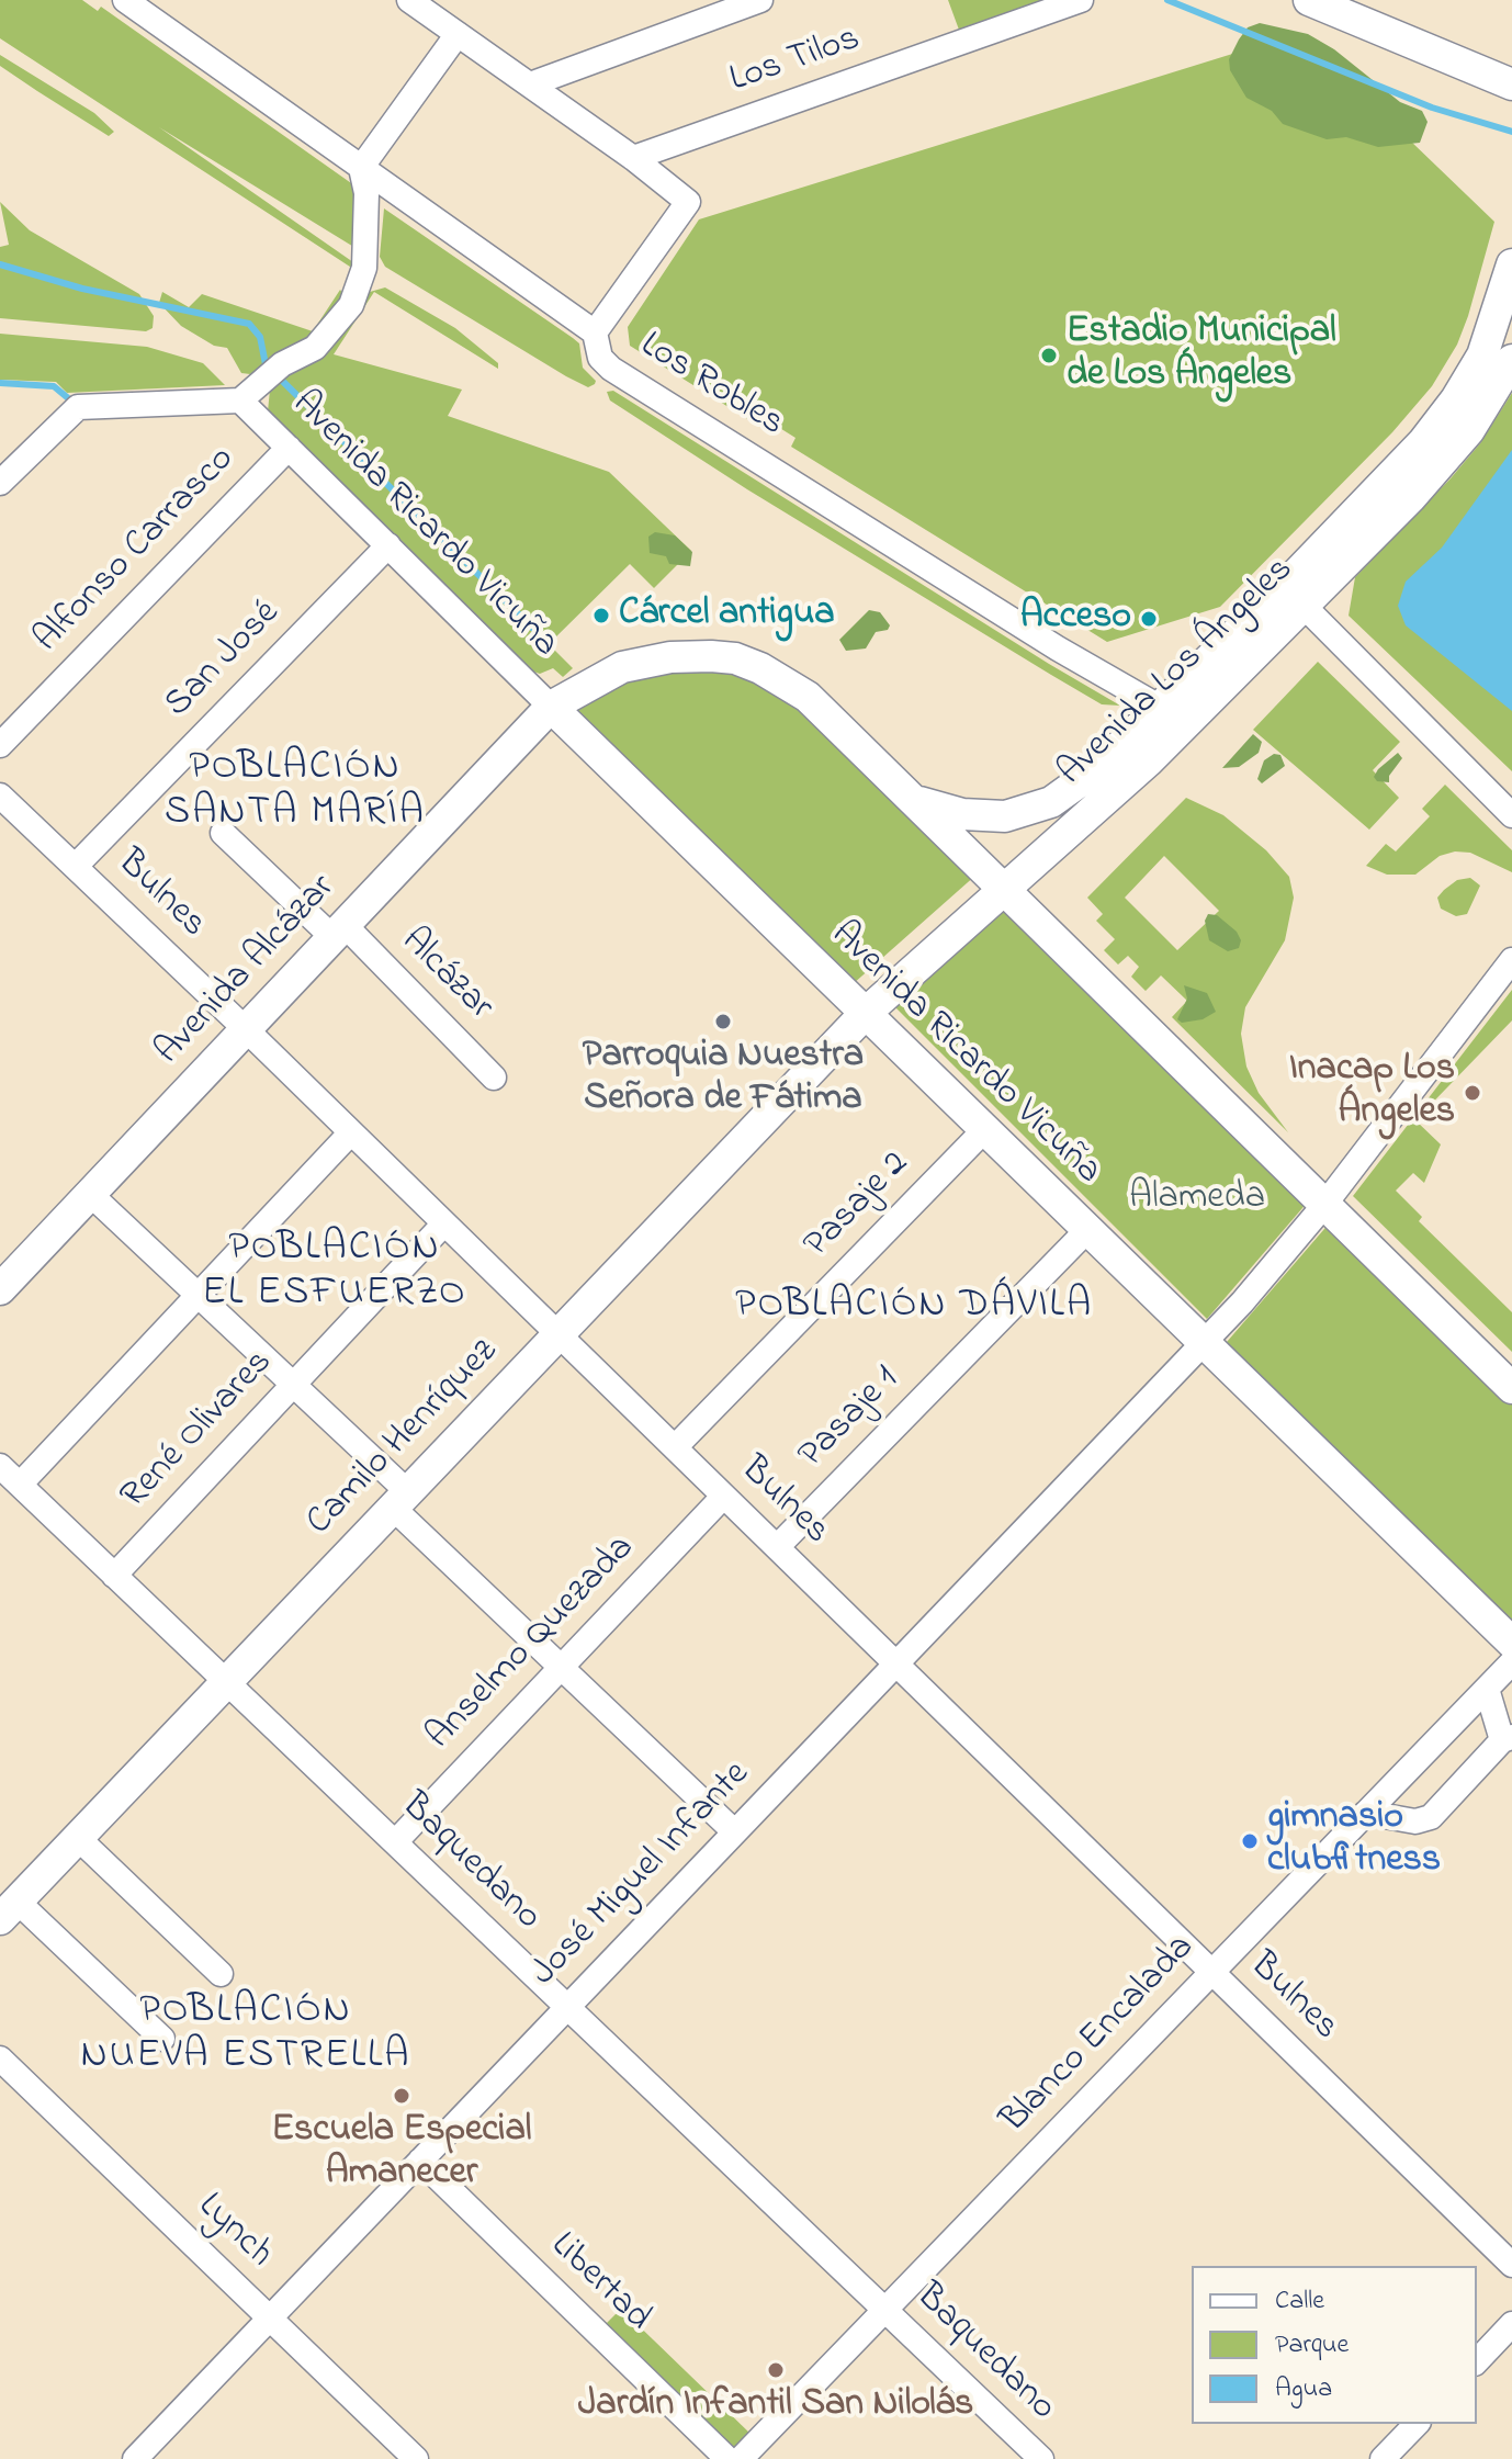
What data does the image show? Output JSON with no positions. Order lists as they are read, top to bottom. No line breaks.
{"streets":{"main road":["Avenida Ricardo Vicuña","Avenida Los Ángeles","Avenida Alcázar","Camilo Henríquez"],"street":["Los Tilos","Los Robles","Alfonso Carrasco","San José","Bulnes","Alcázar","Pasaje 2","Pasaje 1","René Olivares","Anselmo Quezada","Baquedano","José Miguel Infante","Blanco Encalada","Lynch","Libertad"]},"crossings":[["Los Robles","Avenida Los Ángeles"],["Avenida Ricardo Vicuña","Alfonso Carrasco"],["Avenida Ricardo Vicuña","San José"],["Avenida Ricardo Vicuña","Avenida Los Ángeles"],["Avenida Ricardo Vicuña","Avenida Alcázar"],["Avenida Ricardo Vicuña","Pasaje 2"],["Avenida Ricardo Vicuña","Pasaje 1"],["Avenida Ricardo Vicuña","Camilo Henríquez"],["Avenida Ricardo Vicuña","José Miguel Infante"],["San José","Bulnes"],["Avenida Los Ángeles","Camilo Henríquez"],["Bulnes","Avenida Alcázar"],["Bulnes","Pasaje 2"],["Bulnes","Pasaje 1"],["Bulnes","René Olivares"],["Bulnes","Camilo Henríquez"],["Bulnes","Anselmo Quezada"],["Bulnes","José Miguel Infante"],["Bulnes","Blanco Encalada"],["Avenida Alcázar","Alcázar"],["René Olivares","Baquedano"],["Camilo Henríquez","Baquedano"],["Anselmo Quezada","Baquedano"],["Baquedano","José Miguel Infante"],["Baquedano","Blanco Encalada"],["José Miguel Infante","Lynch"],["José Miguel Infante","Libertad"]],"districts":["POBLACIÓN SANTA MARÍA","POBLACIÓN EL ESFUERZO","POBLACIÓN DÁVILA","POBLACIÓN NUEVA ESTRELLA"],"parks":["Alameda"],"places":["Estadio Municipal de Los Ángeles","Cárcel antigua","Acceso","Parroquia Nuestra Señora de Fátima","Inacap Los Ángeles","gimnasio clubfitness","Escuela Especial Amanecer","Jardín Infantil San Nilolás"],"legend":["Calle","Parque","Agua"]}
